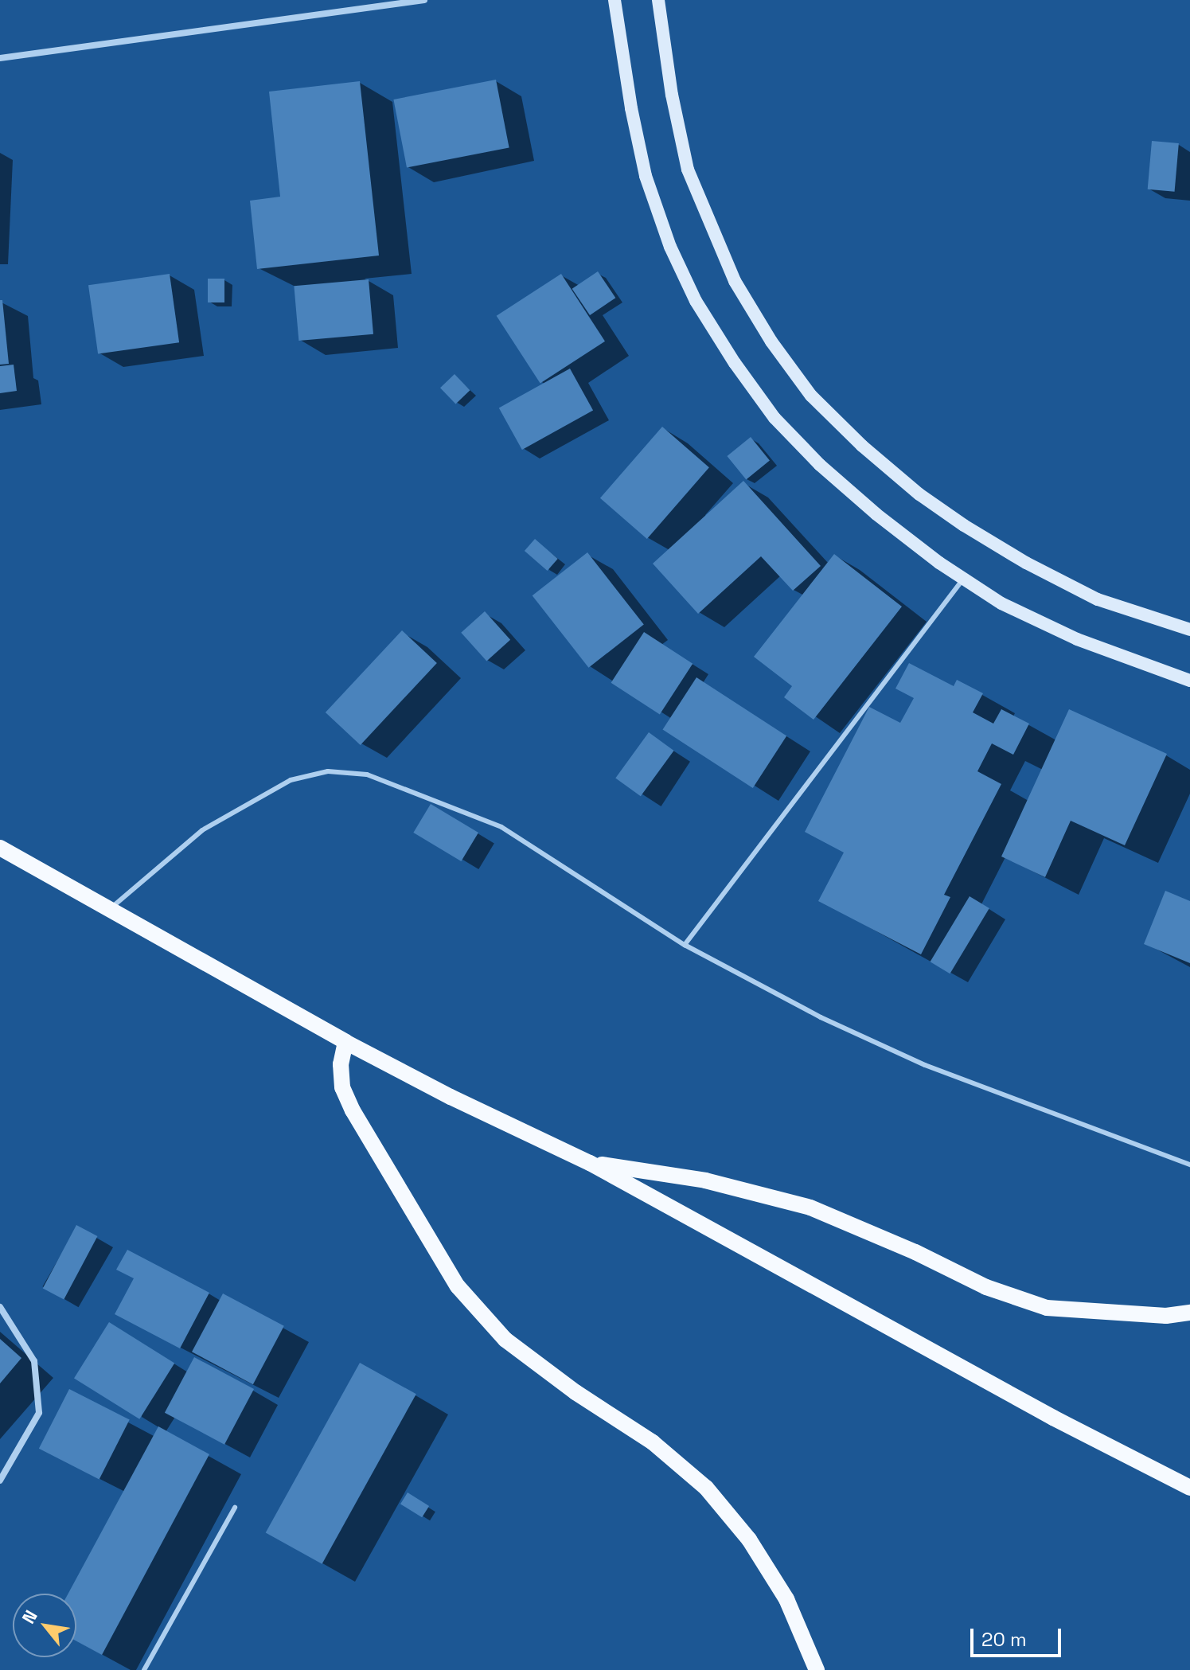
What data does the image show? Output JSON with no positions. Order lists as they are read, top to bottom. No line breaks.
{"scale_bar":"20 m","north":"top left"}
